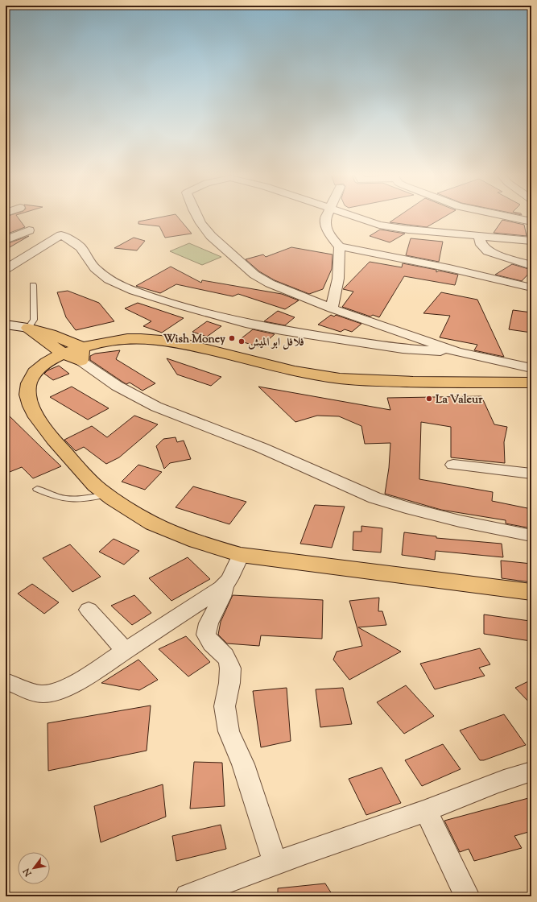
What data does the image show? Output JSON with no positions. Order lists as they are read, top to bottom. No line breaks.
{"places":["Wish Money","فلافل ابو الميش","La Valeur"],"north":"bottom left"}
